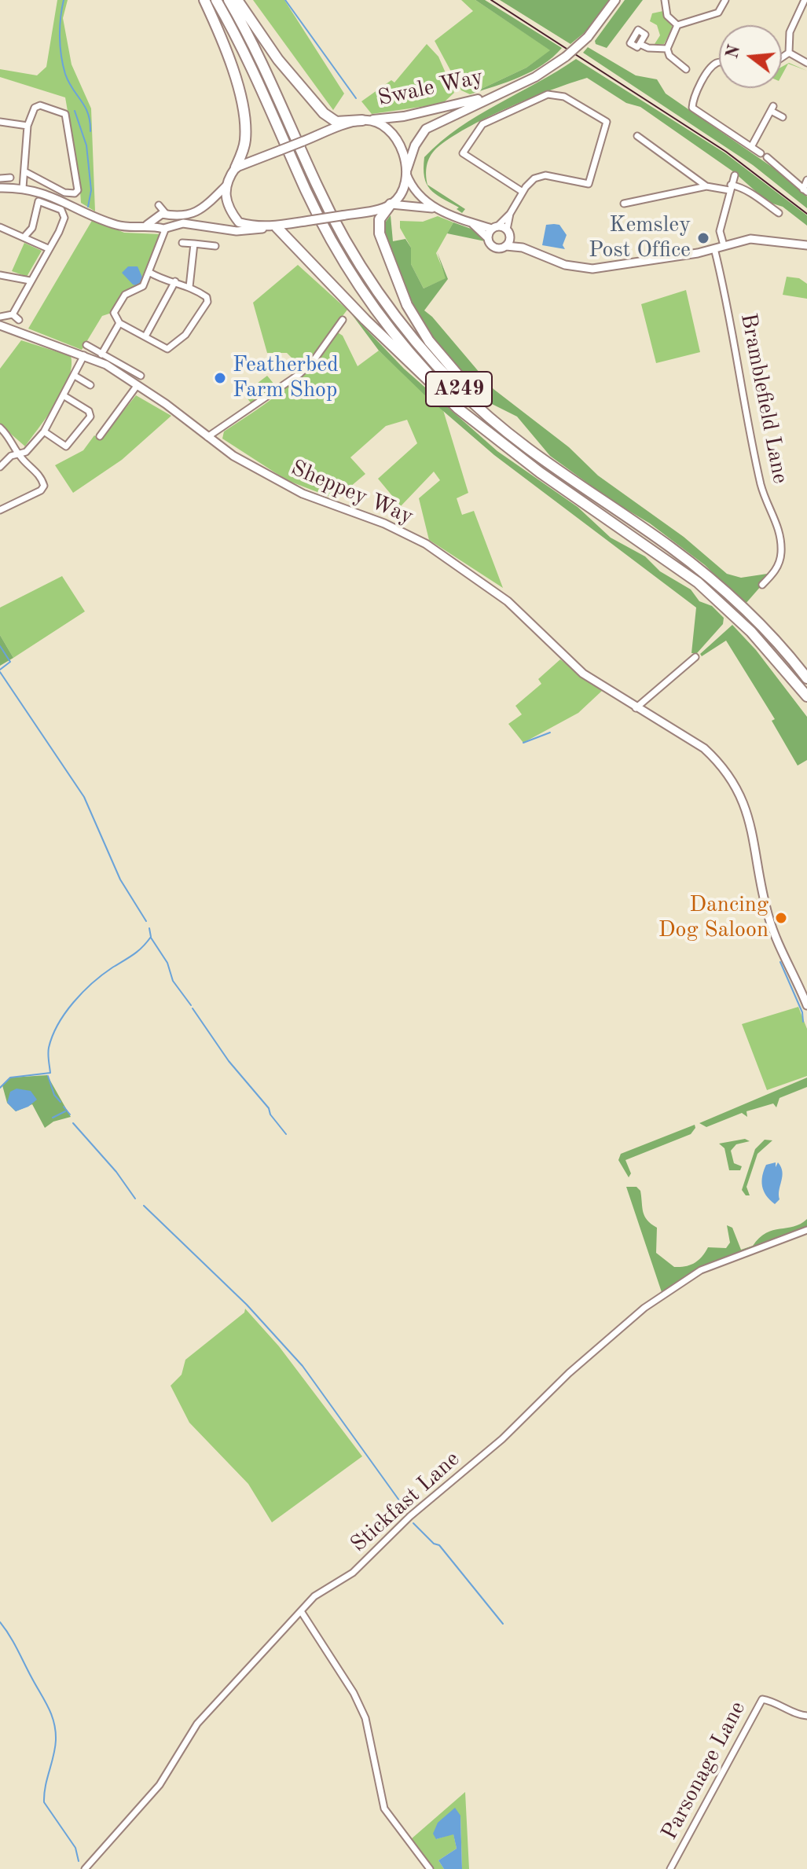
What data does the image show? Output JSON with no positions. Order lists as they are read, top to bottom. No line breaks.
{"streets":{"highway":["A249"],"main road":["Swale Way"],"street":["Bramblefield Lane","Sheppey Way","Stickfast Lane","Parsonage Lane"]},"crossings":[["Swale Way","A249"]],"places":["Kemsley Post Office","Featherbed Farm Shop","Dancing Dog Saloon"],"north":"left"}
